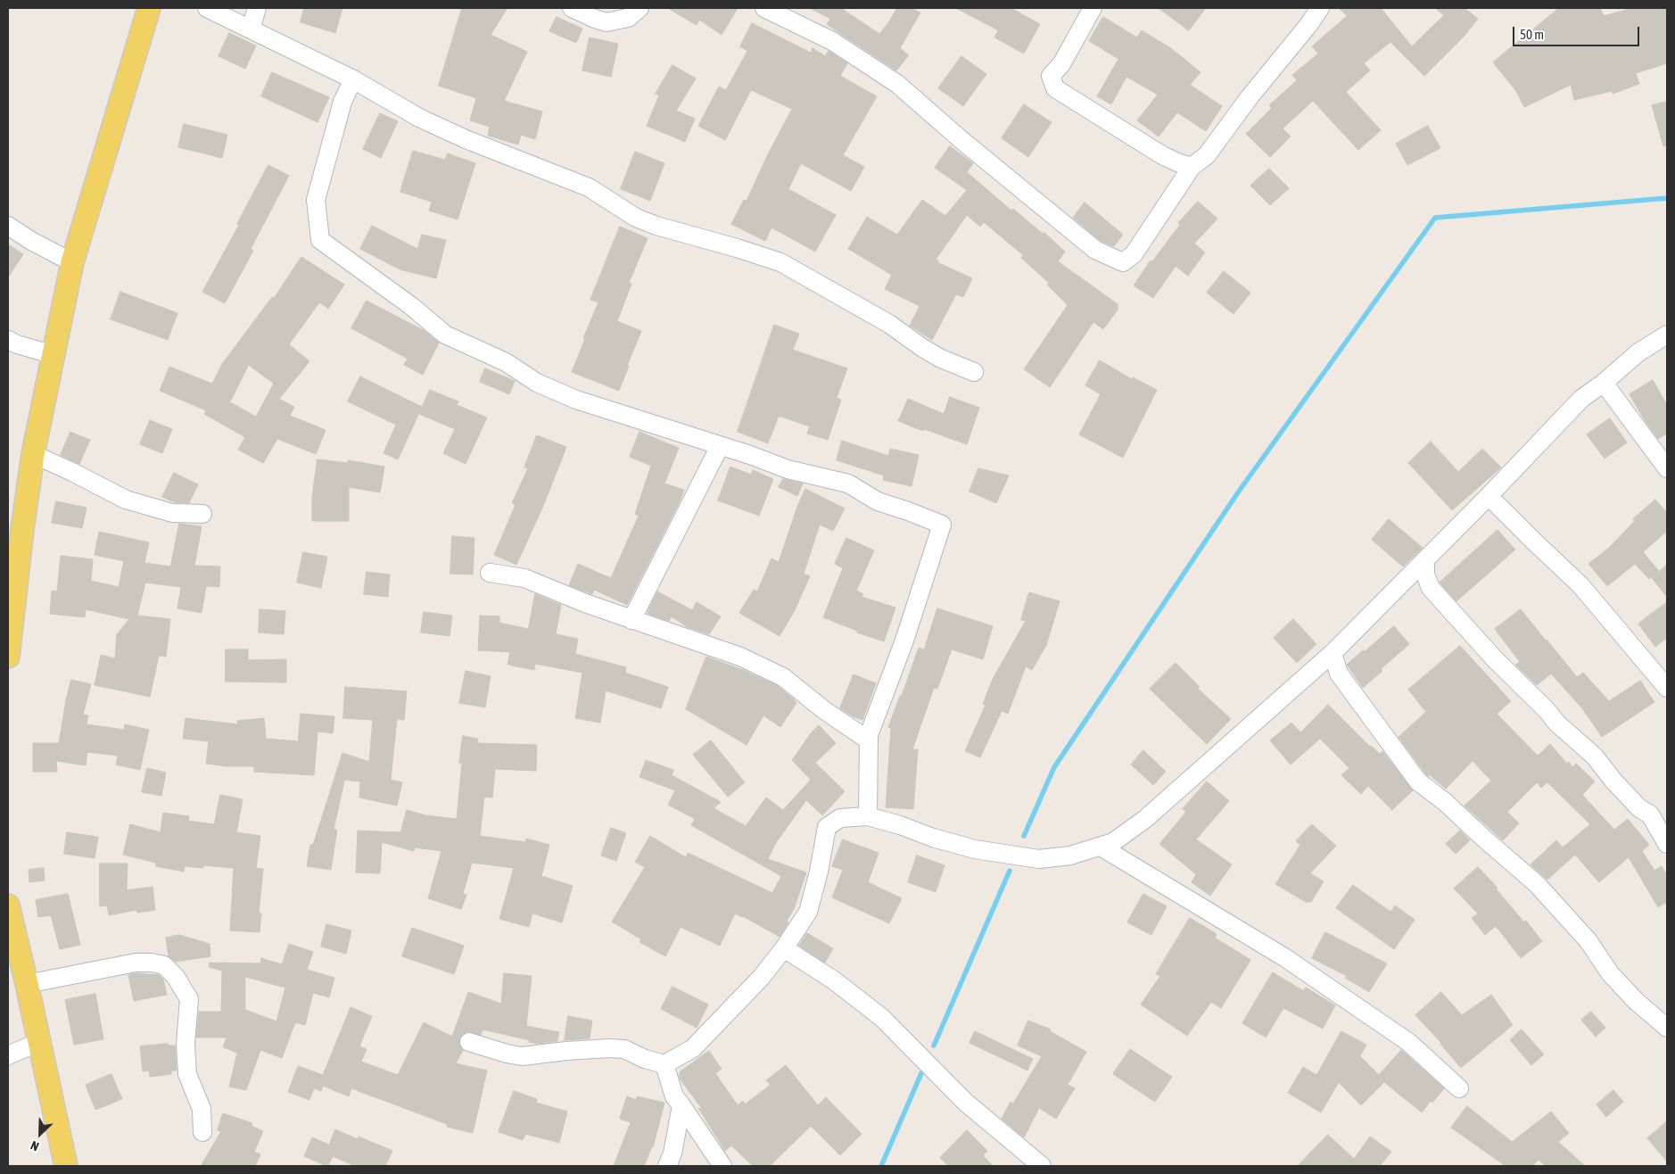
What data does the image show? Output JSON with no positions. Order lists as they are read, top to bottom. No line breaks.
{"scale_bar":"50 m","north":"bottom left"}
